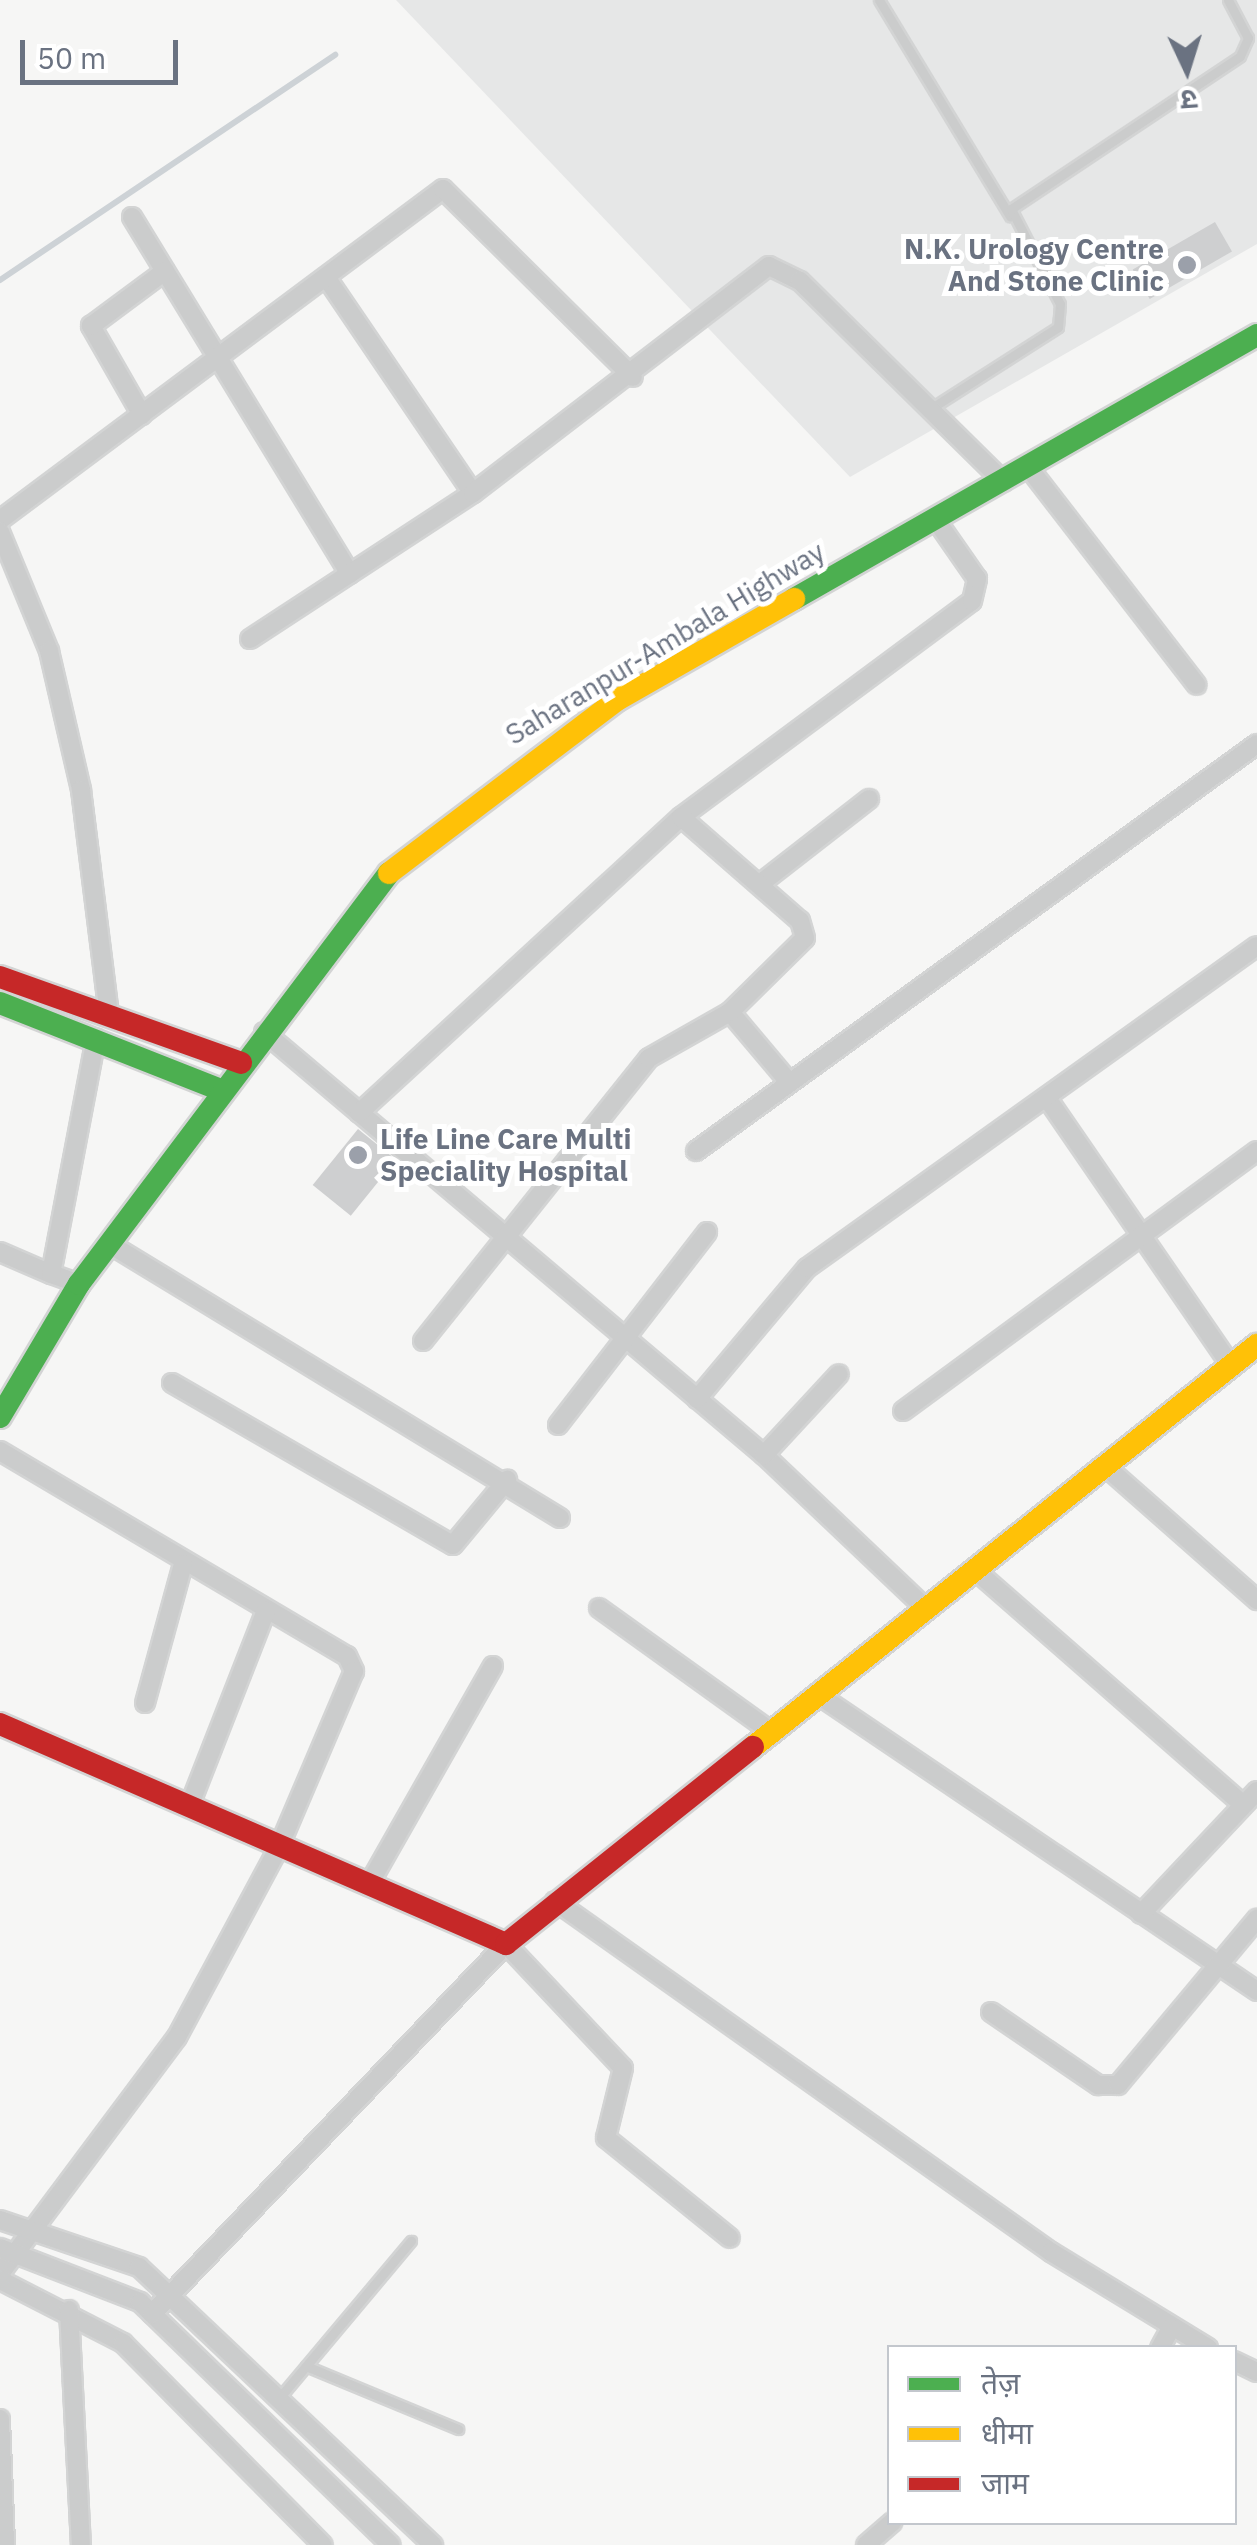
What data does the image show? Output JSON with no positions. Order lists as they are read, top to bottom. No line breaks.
{"streets":{"main road":["Saharanpur-Ambala Highway"]},"places":["N.K. Urology Centre And Stone Clinic","Life Line Care Multi Speciality Hospital"],"legend":["तेज़","धीमा","जाम"],"scale_bar":"50 m","north":"bottom"}
